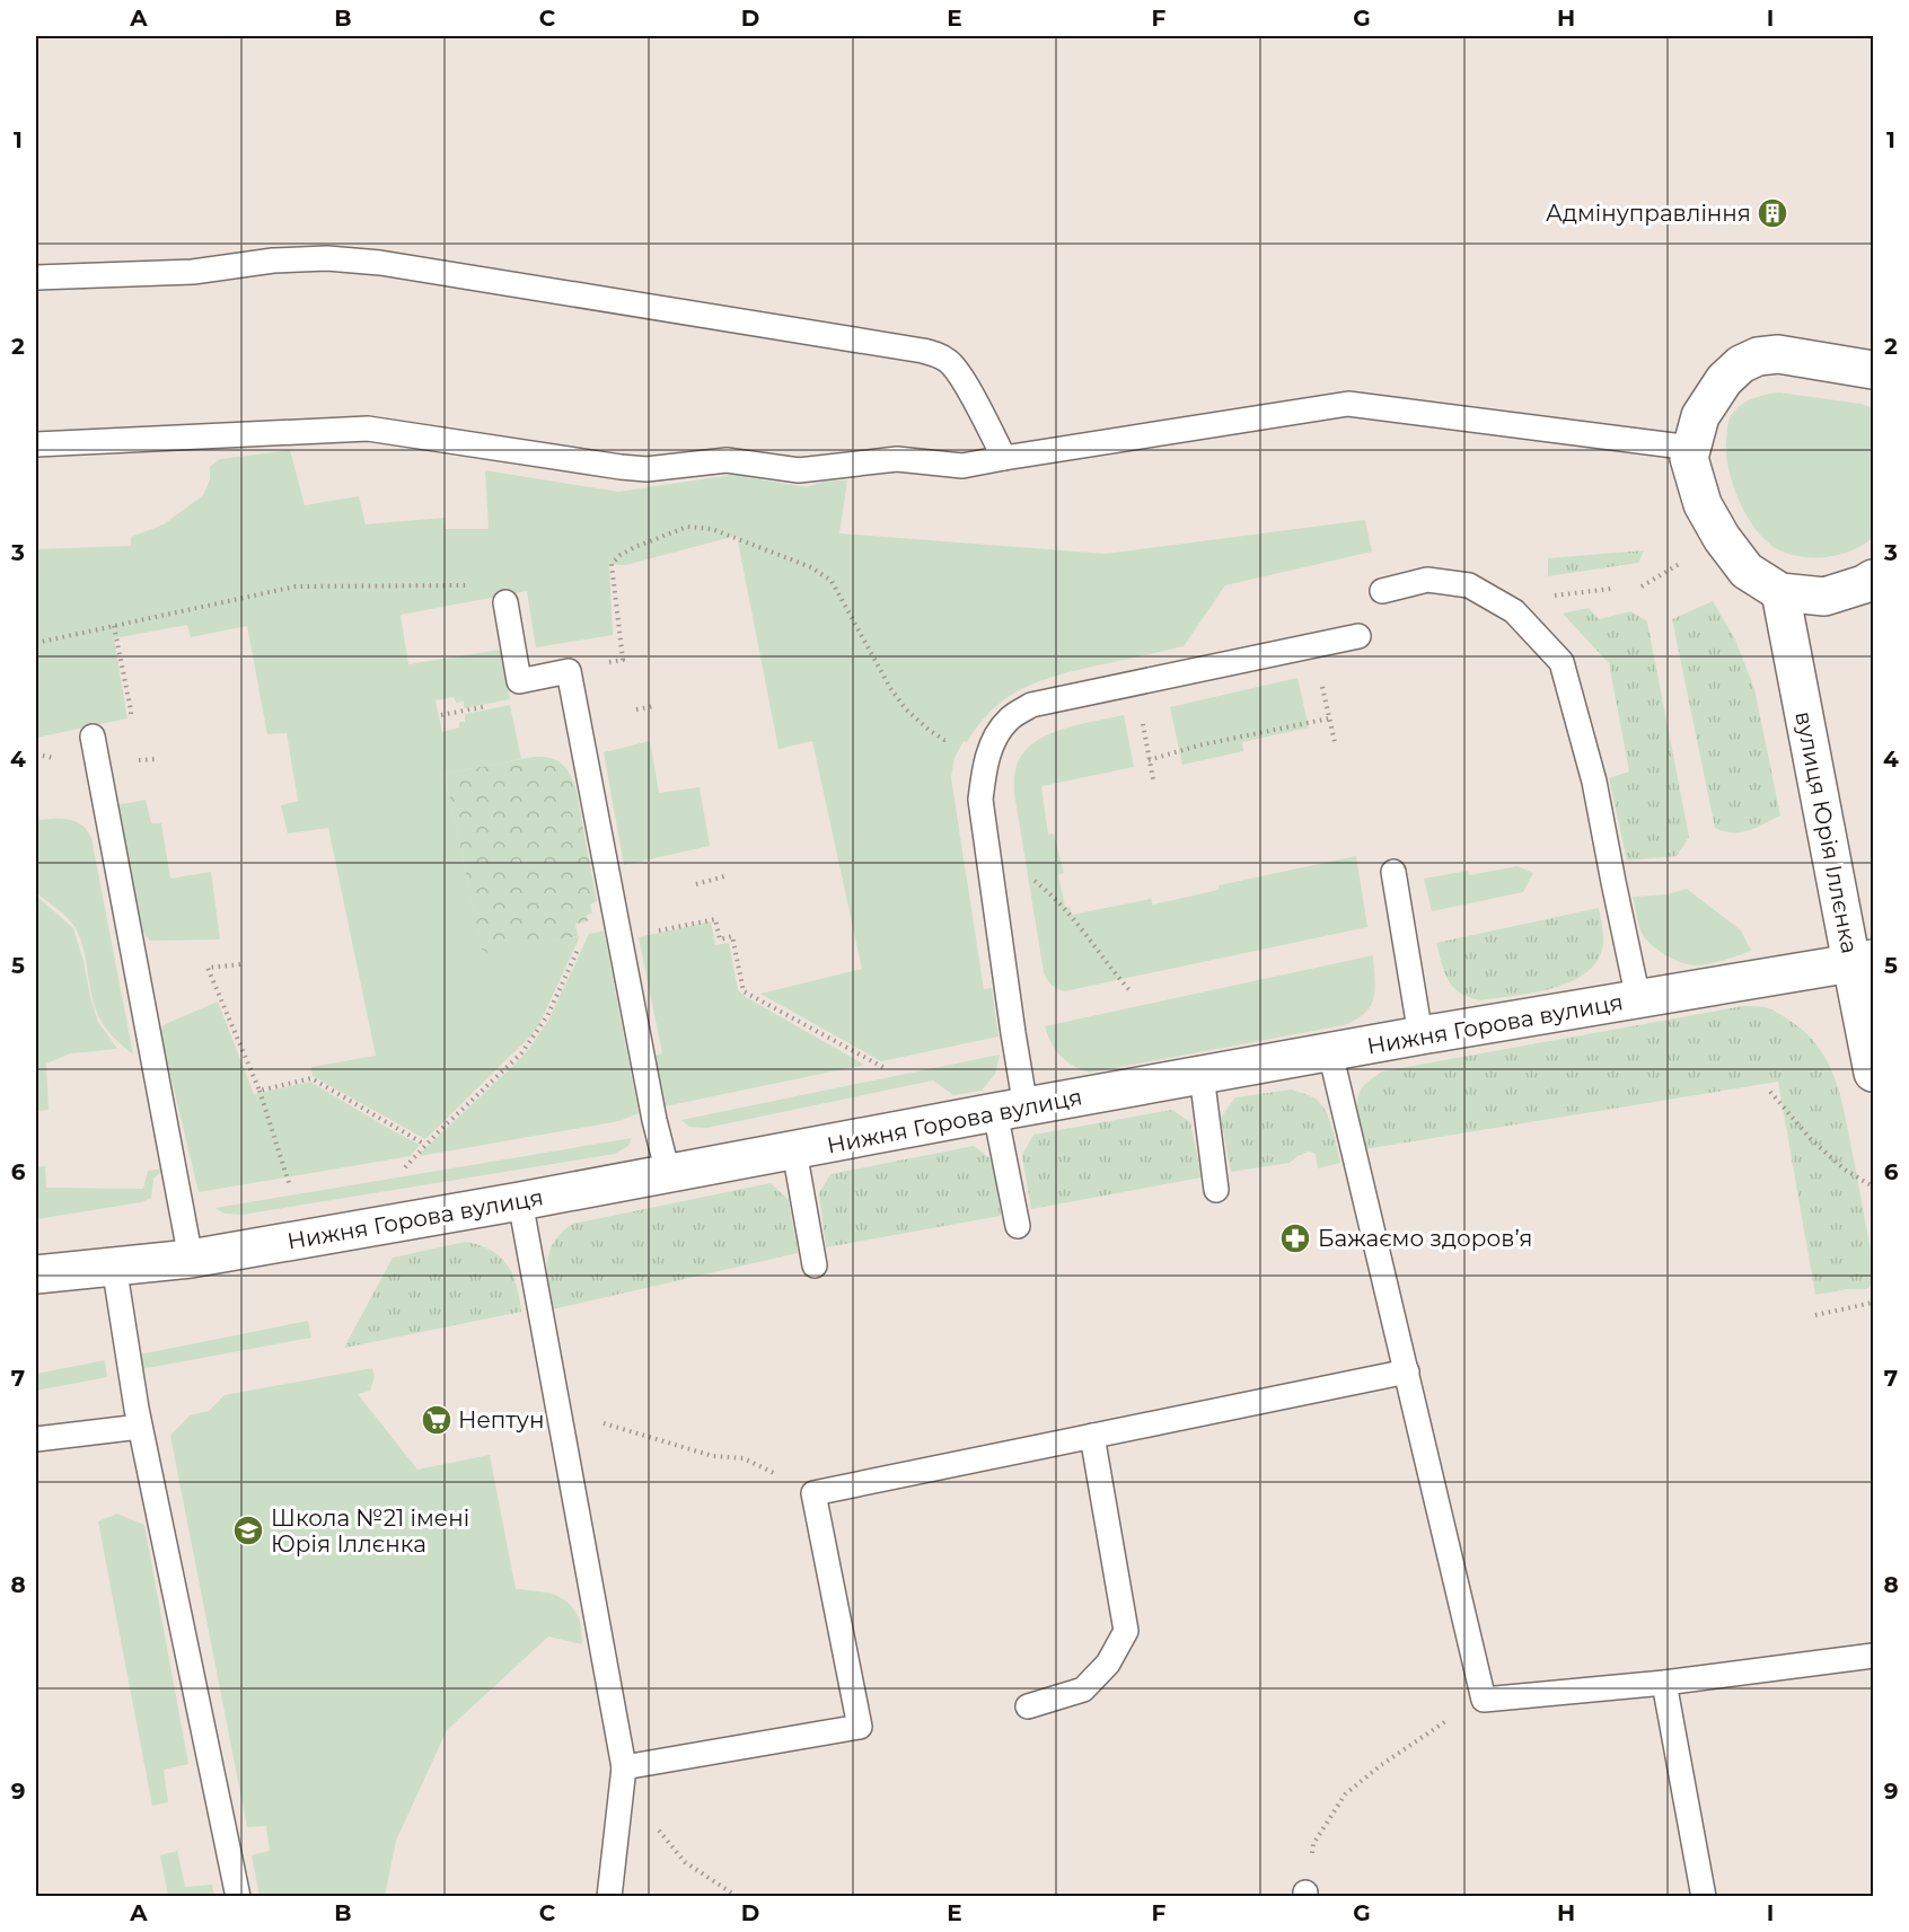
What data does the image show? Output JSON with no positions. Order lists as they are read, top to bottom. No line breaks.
{"streets":{"street":["вулиця Юрія Іллєнка","Нижня Горова вулиця"]},"crossings":[["вулиця Юрія Іллєнка","Нижня Горова вулиця"]],"places":{"building":["Адмінуправління"],"pharmacy":["Бажаємо здоровʼя"],"supermarket":["Нептун"],"school or university":["Школа №21 імені Юрія Іллєнка"]},"grid":{"columns":["A","B","C","D","E","F","G","H","I"],"rows":["1","2","3","4","5","6","7","8","9"]}}
